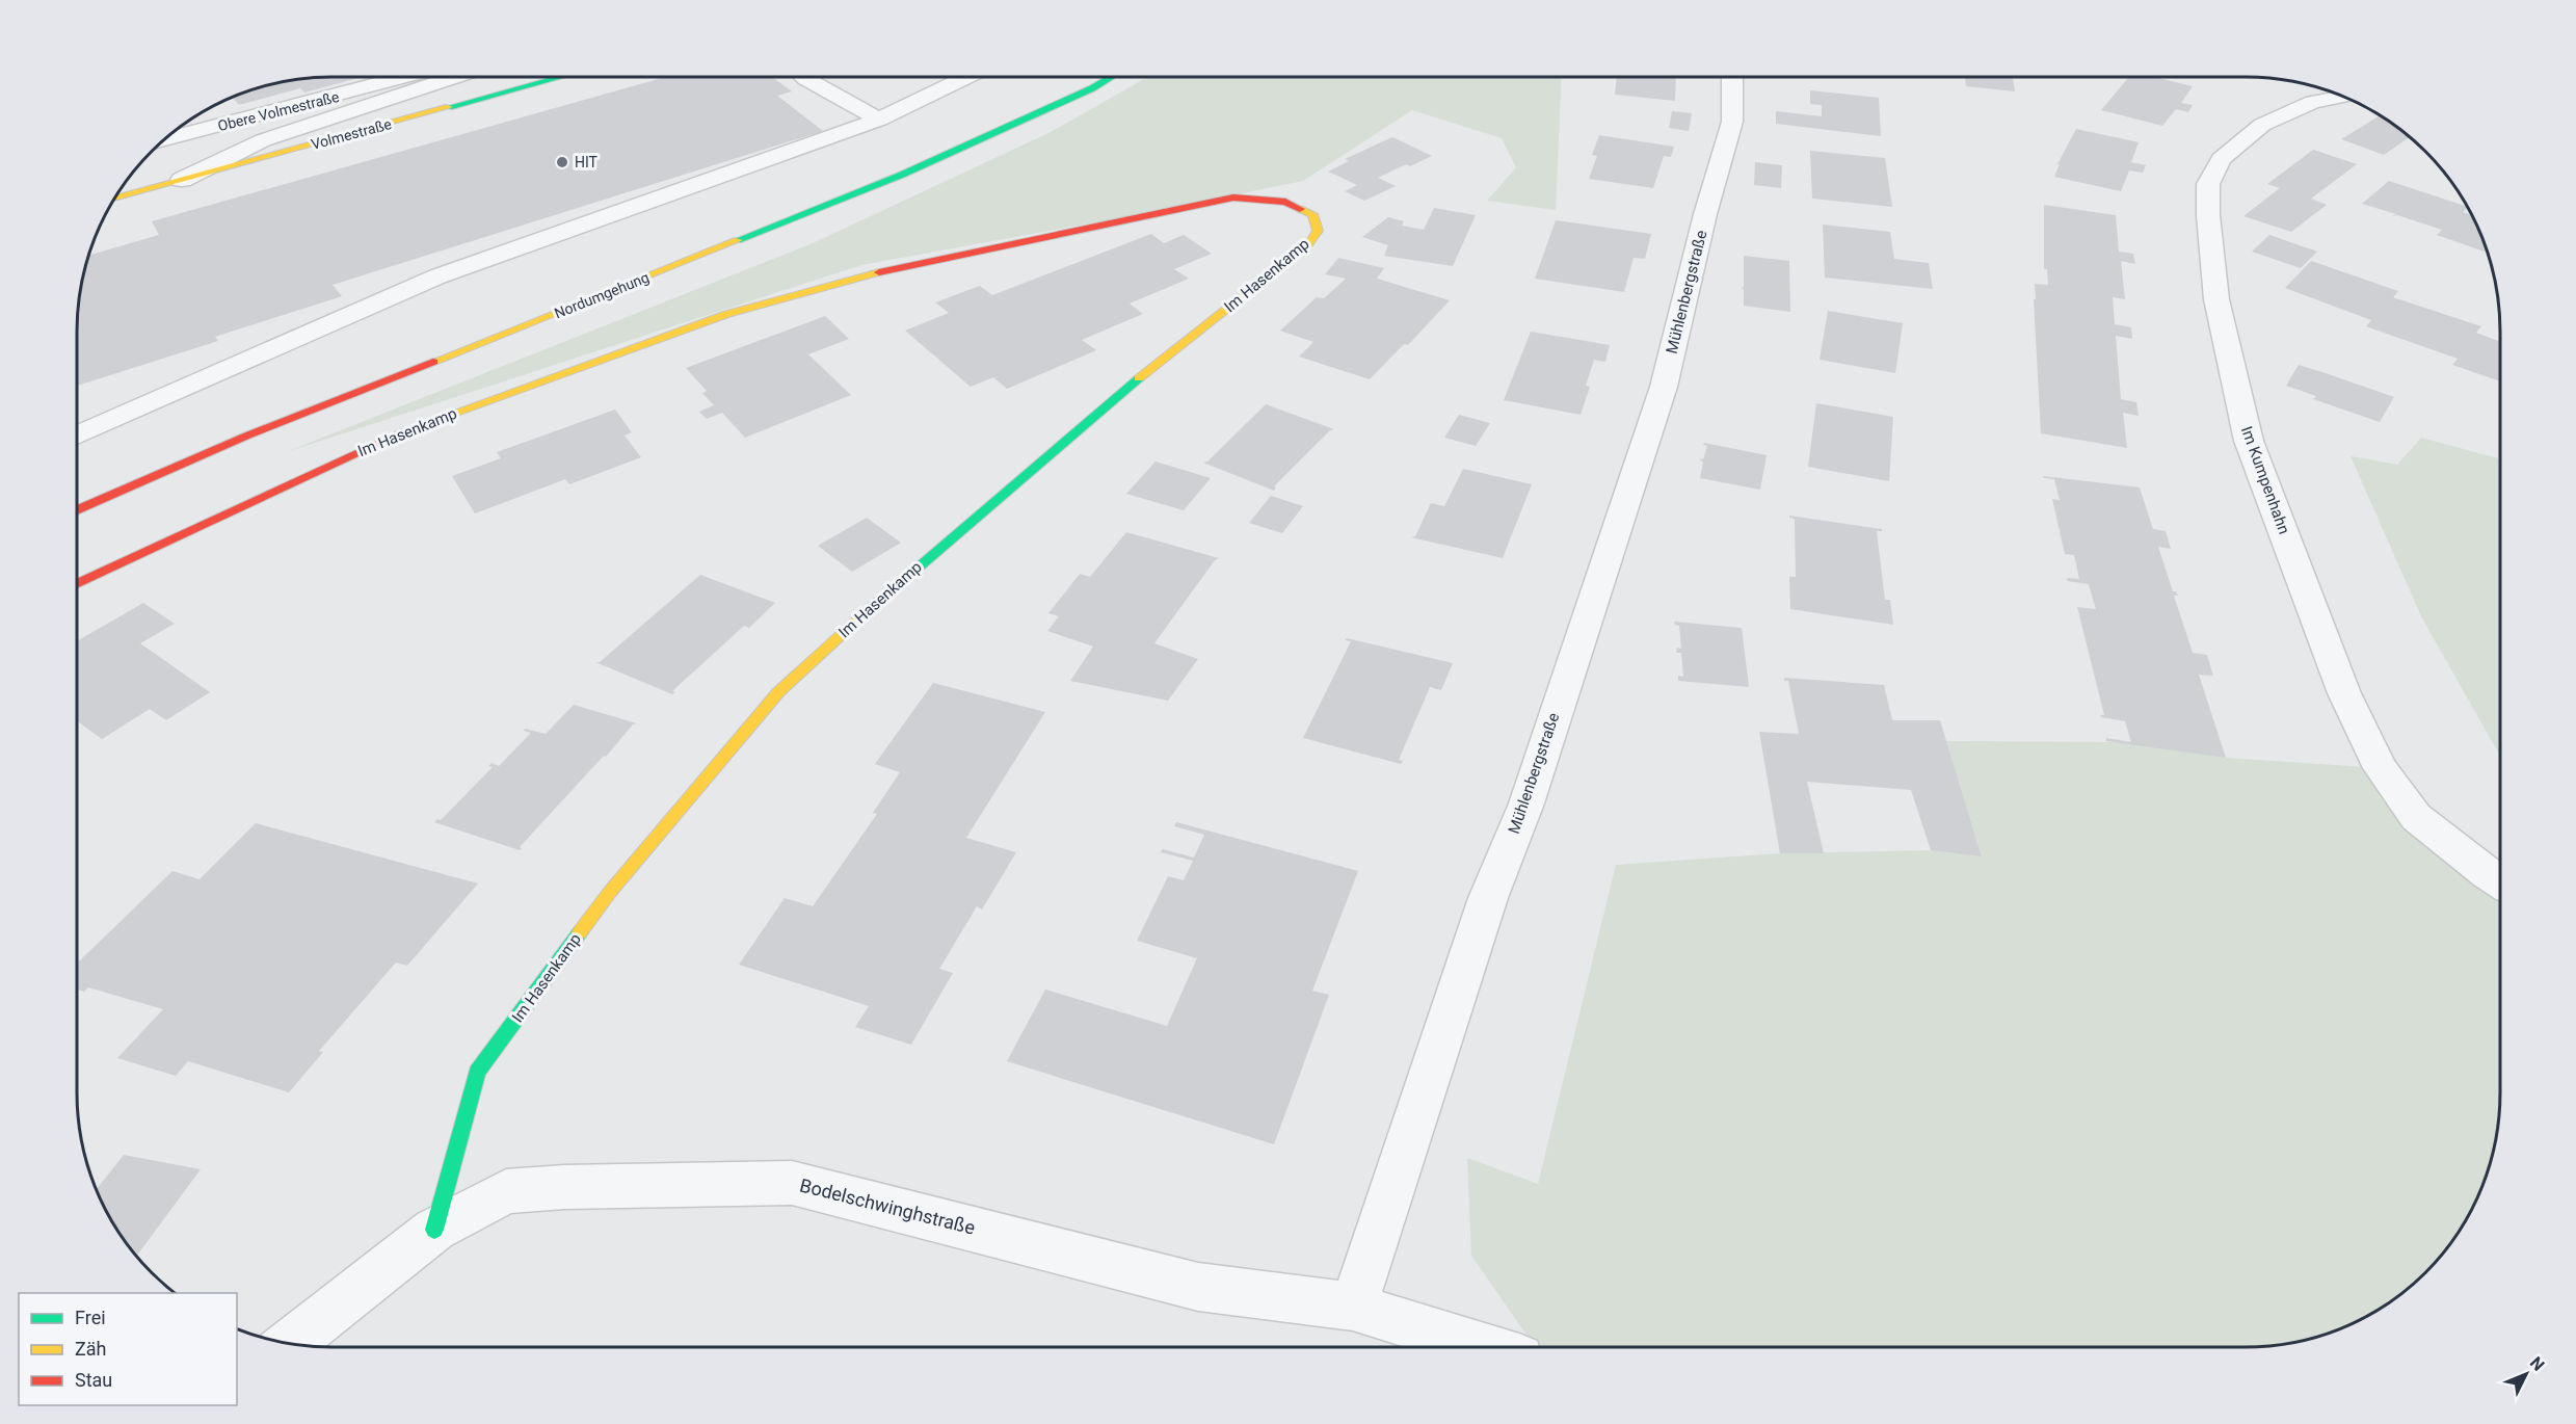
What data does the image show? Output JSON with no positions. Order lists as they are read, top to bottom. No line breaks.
{"streets":{"street":["Obere Volmestraße","Volmestraße","Im Hasenkamp","Mühlenbergstraße","Nordumgehung","Im Kumpenhahn","Bodelschwinghstraße"]},"crossings":[["Im Hasenkamp","Bodelschwinghstraße"],["Mühlenbergstraße","Bodelschwinghstraße"]],"places":["HIT"],"legend":["Frei","Zäh","Stau"],"north":"top right"}
